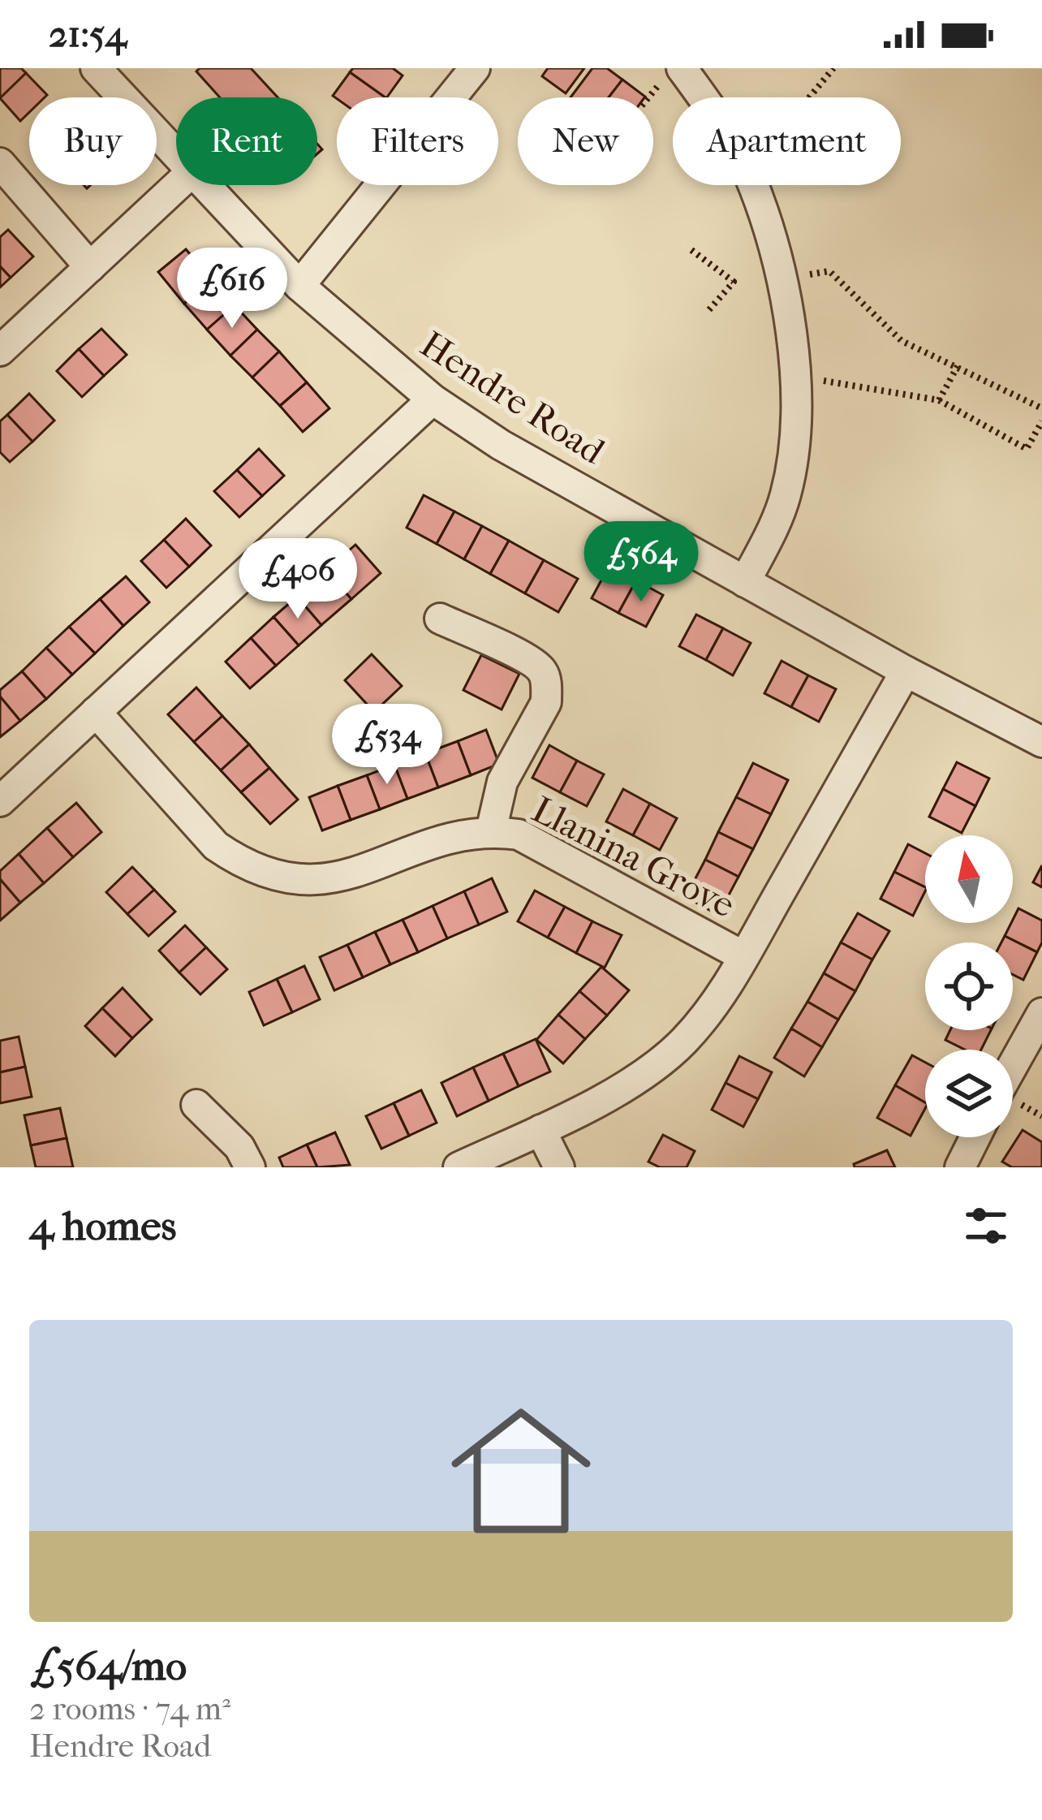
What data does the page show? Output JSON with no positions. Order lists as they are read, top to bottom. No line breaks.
{"streets":{"street":["Hendre Road","Llanina Grove"]},"north":"top","page":{"status":"21:54","chip":["Buy","Rent","Filters","New","Apartment"],"price":["£616","£564","£406","£534"],"heading":"4 homes","list":[{"name":"£564/mo","note":"2 rooms · 74 m² · Hendre Road"}]}}
